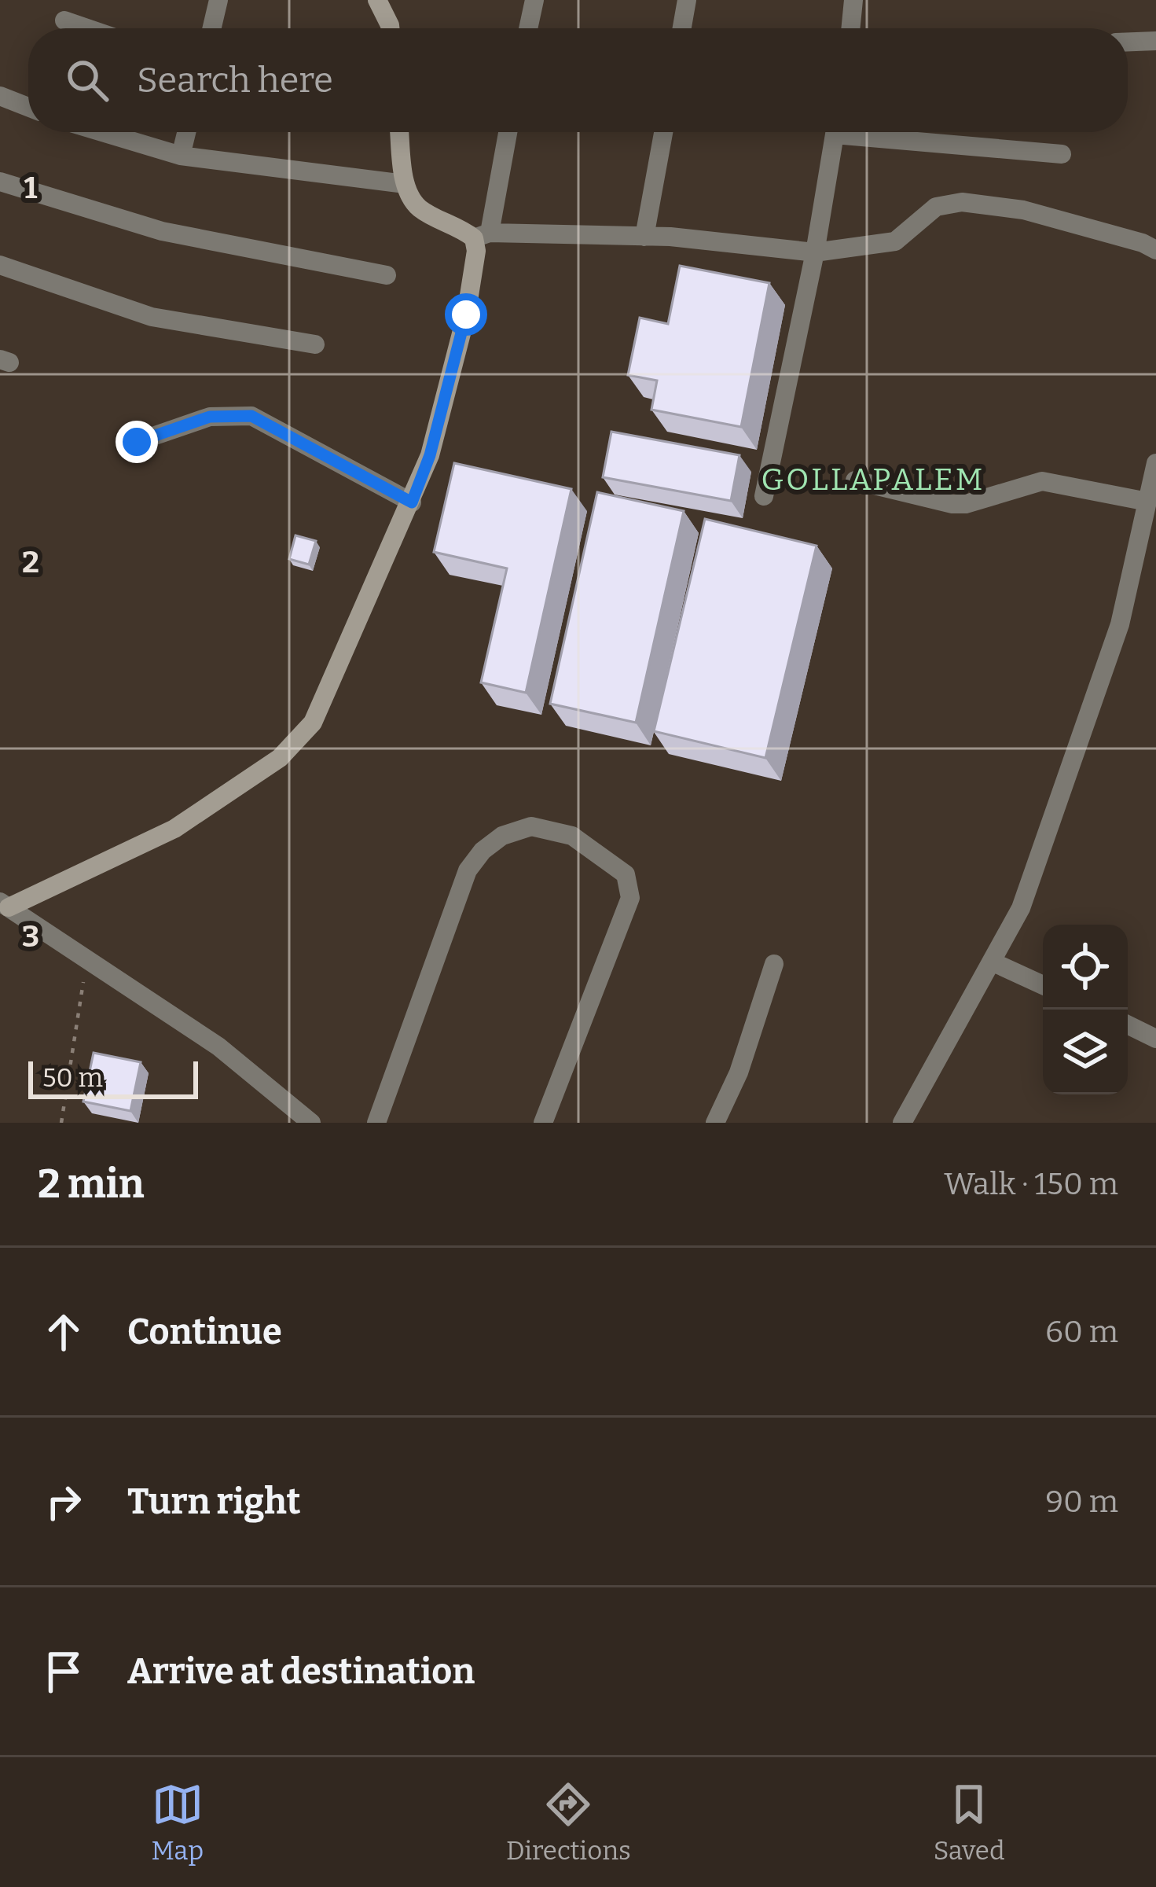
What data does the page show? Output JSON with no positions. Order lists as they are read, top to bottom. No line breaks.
{"districts":["GOLLAPALEM"],"scale_bar":"50 m","page":{"search":"Search here","scale":"50 m","heading":["2 min","Walk · 150 m"],"list":[["Continue","60 m"],["Turn right","90 m"],"Arrive at destination"],"nav":["Map","Directions","Saved"]},"grid":{"rows":["1","2","3"]}}
